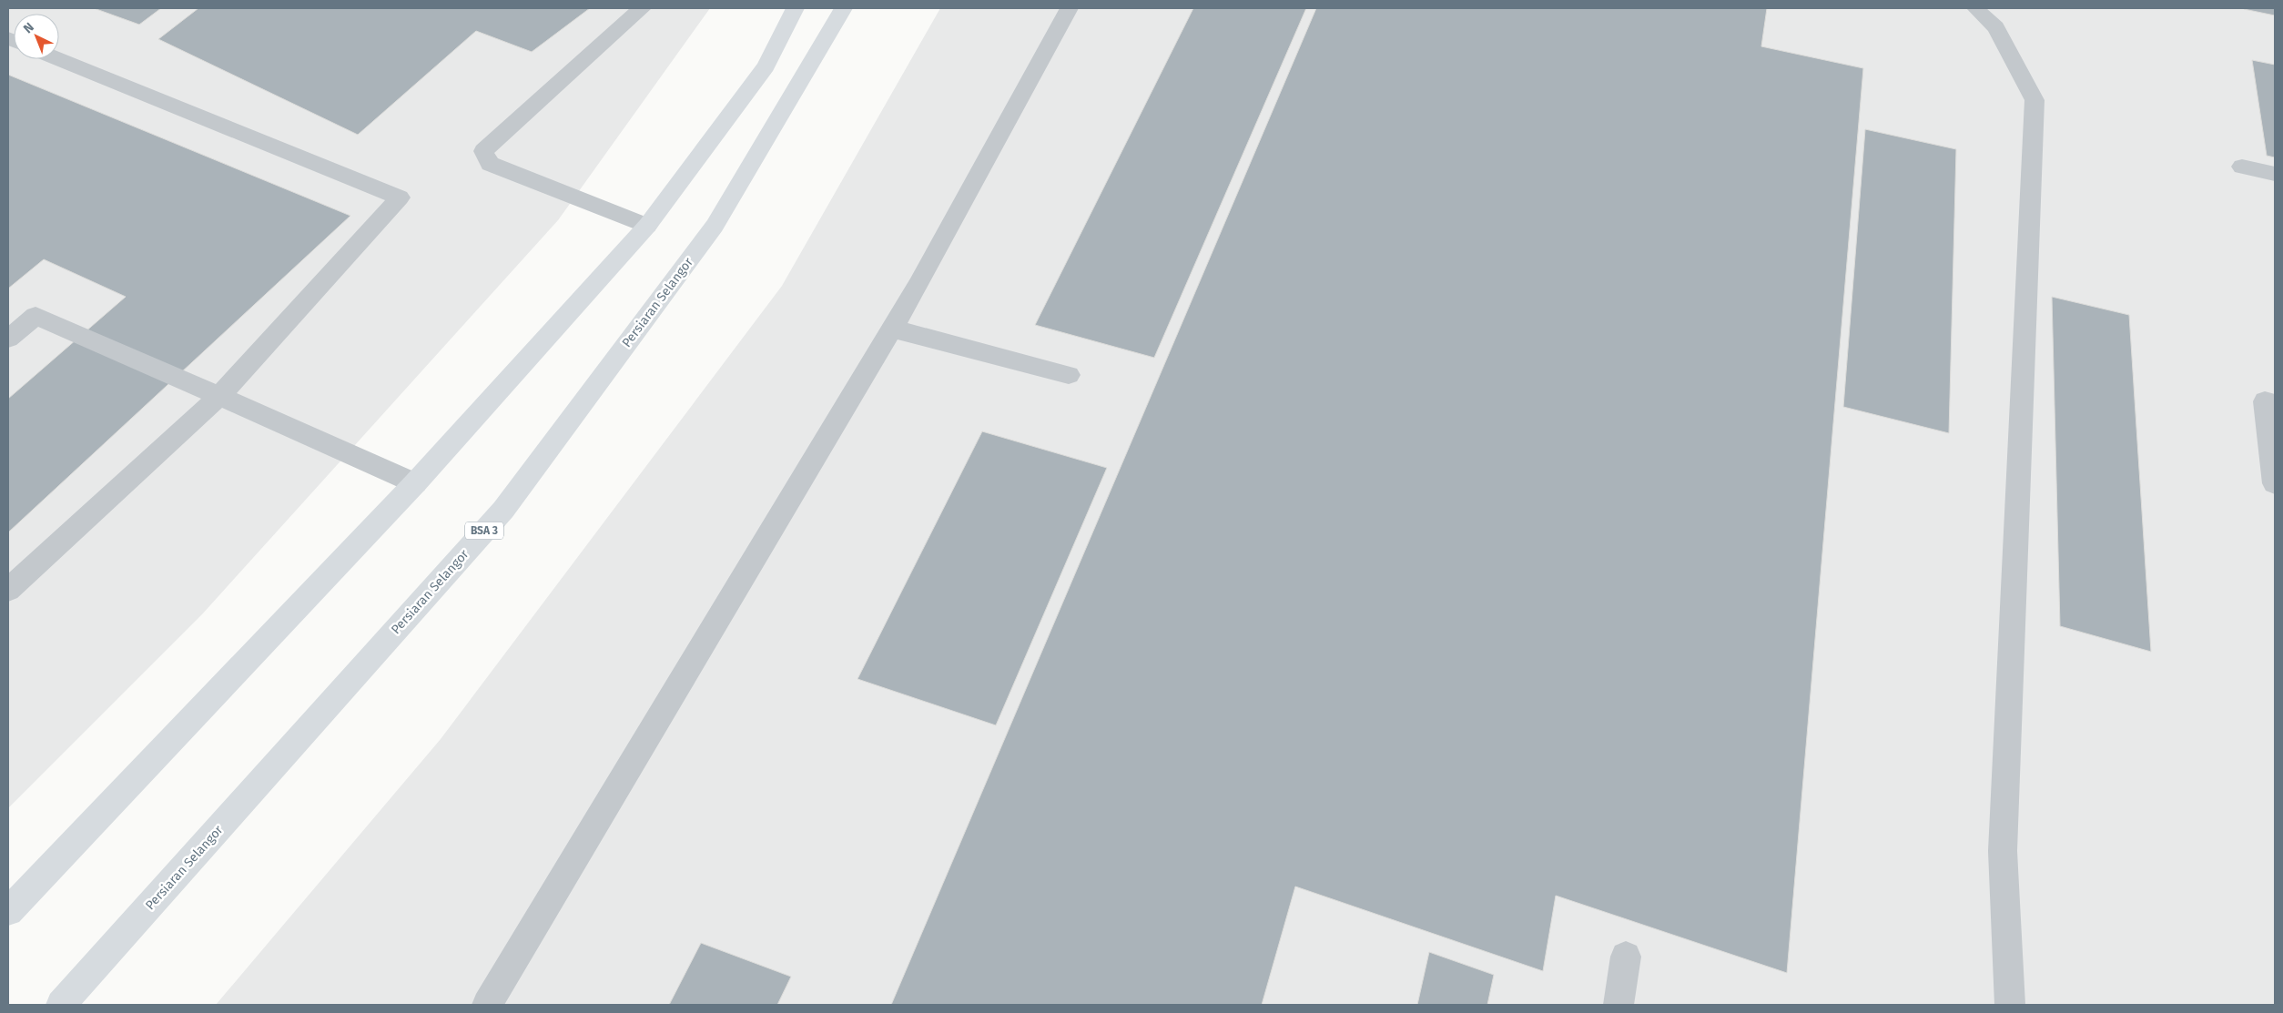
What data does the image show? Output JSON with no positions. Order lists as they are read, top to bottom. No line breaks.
{"streets":{"main road":["Persiaran Selangor","BSA 3"]},"north":"top left"}
